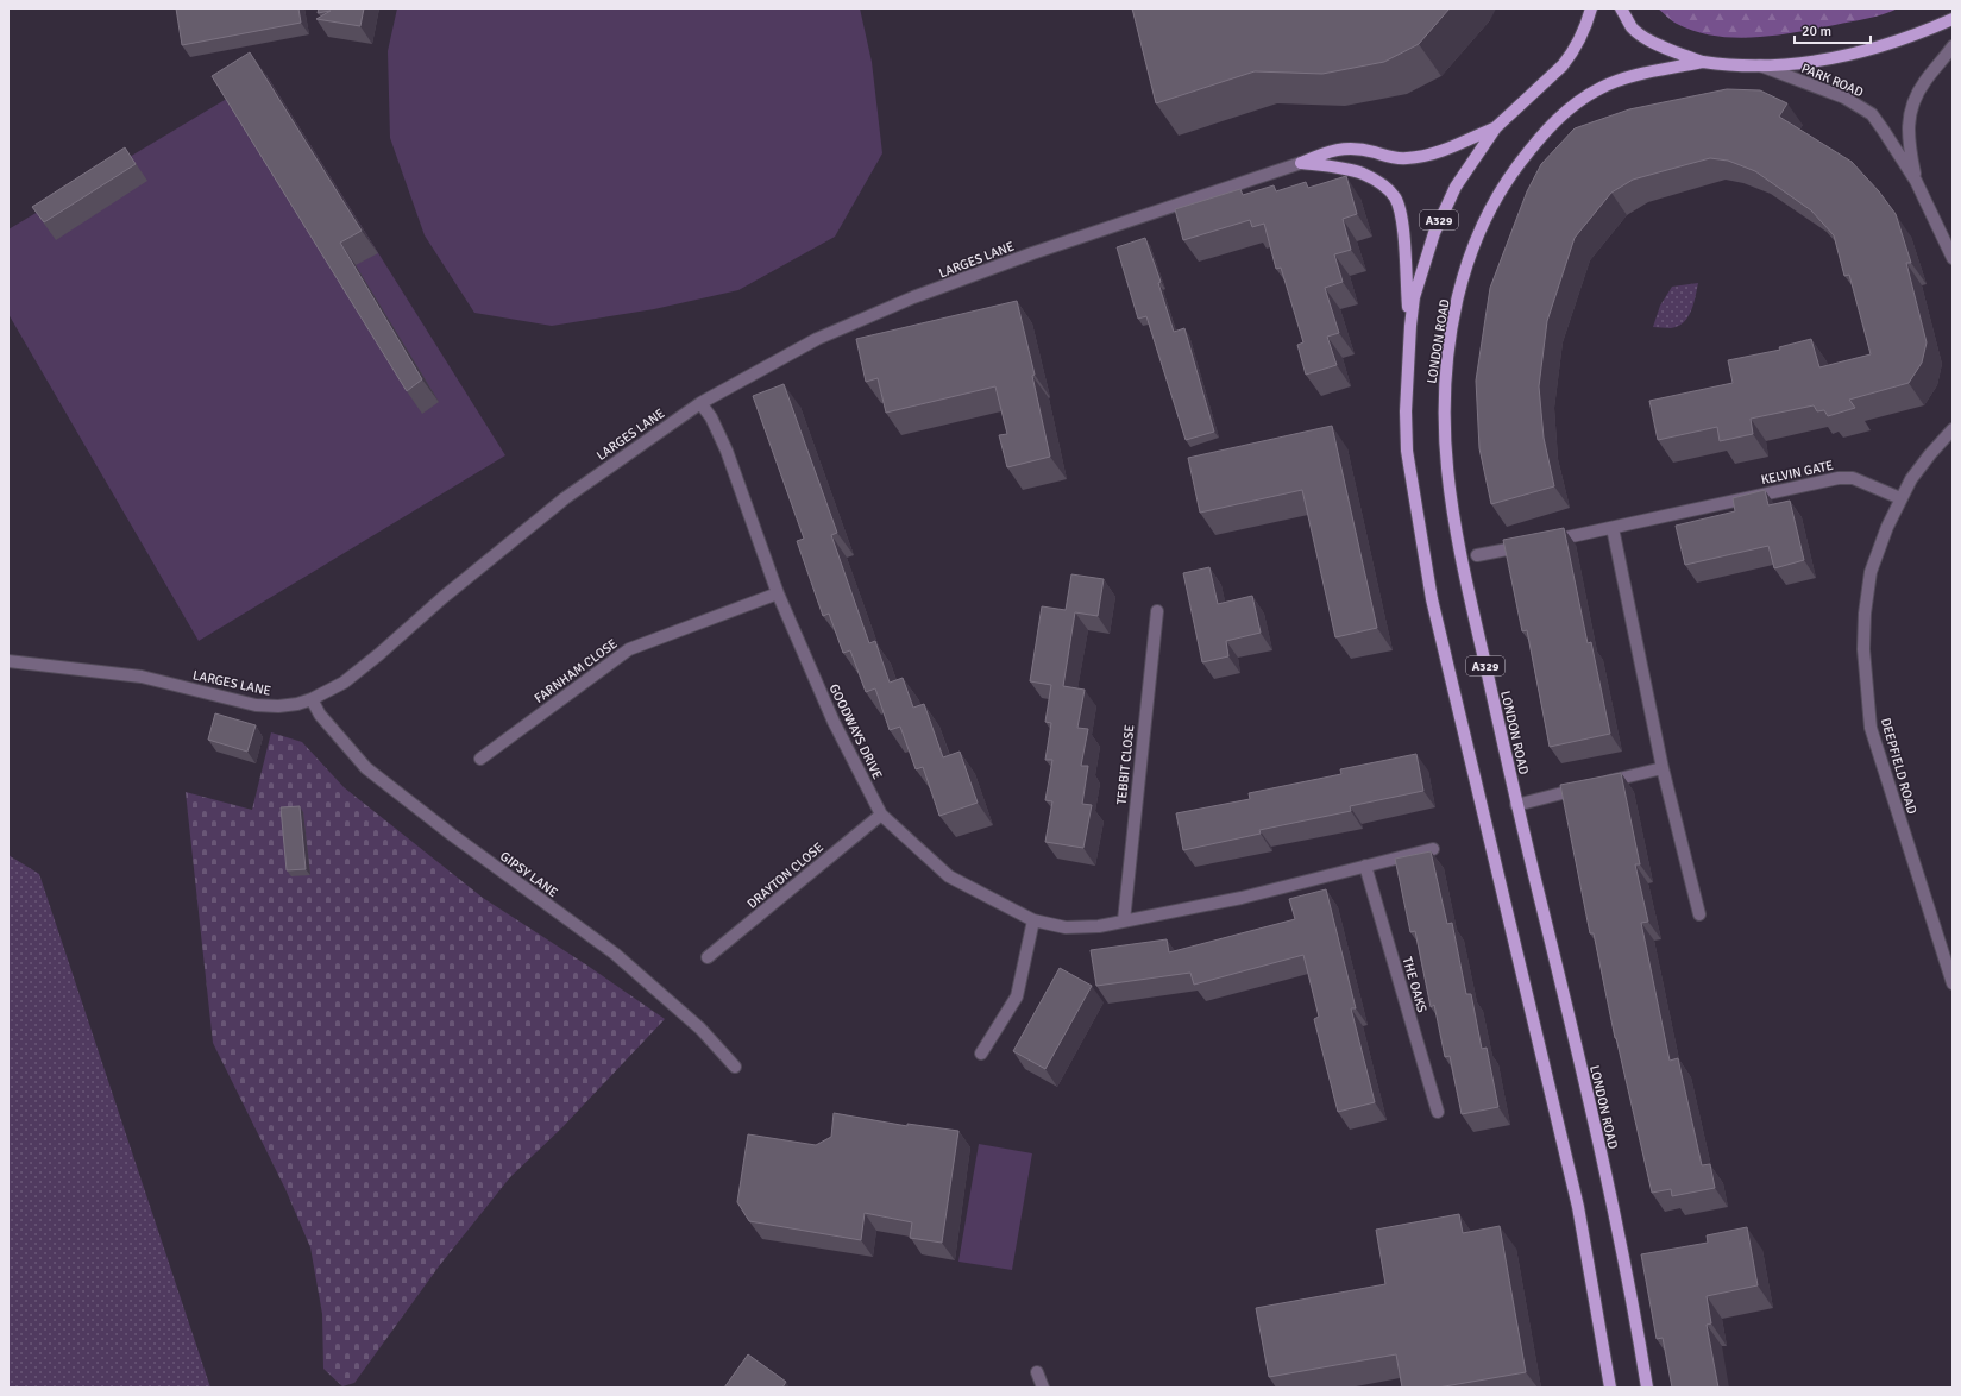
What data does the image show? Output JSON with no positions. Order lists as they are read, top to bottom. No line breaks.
{"streets":{"main road":["A329","LONDON ROAD"],"street":["PARK ROAD","LARGES LANE","KELVIN GATE","FARNHAM CLOSE","GOODWAYS DRIVE","TEBBIT CLOSE","DEEPFIELD ROAD","GIPSY LANE","DRAYTON CLOSE","THE OAKS"]},"crossings":[["PARK ROAD","A329"],["A329","LONDON ROAD"],["LARGES LANE","GOODWAYS DRIVE"],["LARGES LANE","GIPSY LANE"],["KELVIN GATE","DEEPFIELD ROAD"],["FARNHAM CLOSE","GOODWAYS DRIVE"],["GOODWAYS DRIVE","TEBBIT CLOSE"],["GOODWAYS DRIVE","DRAYTON CLOSE"]],"scale_bar":"20 m"}
